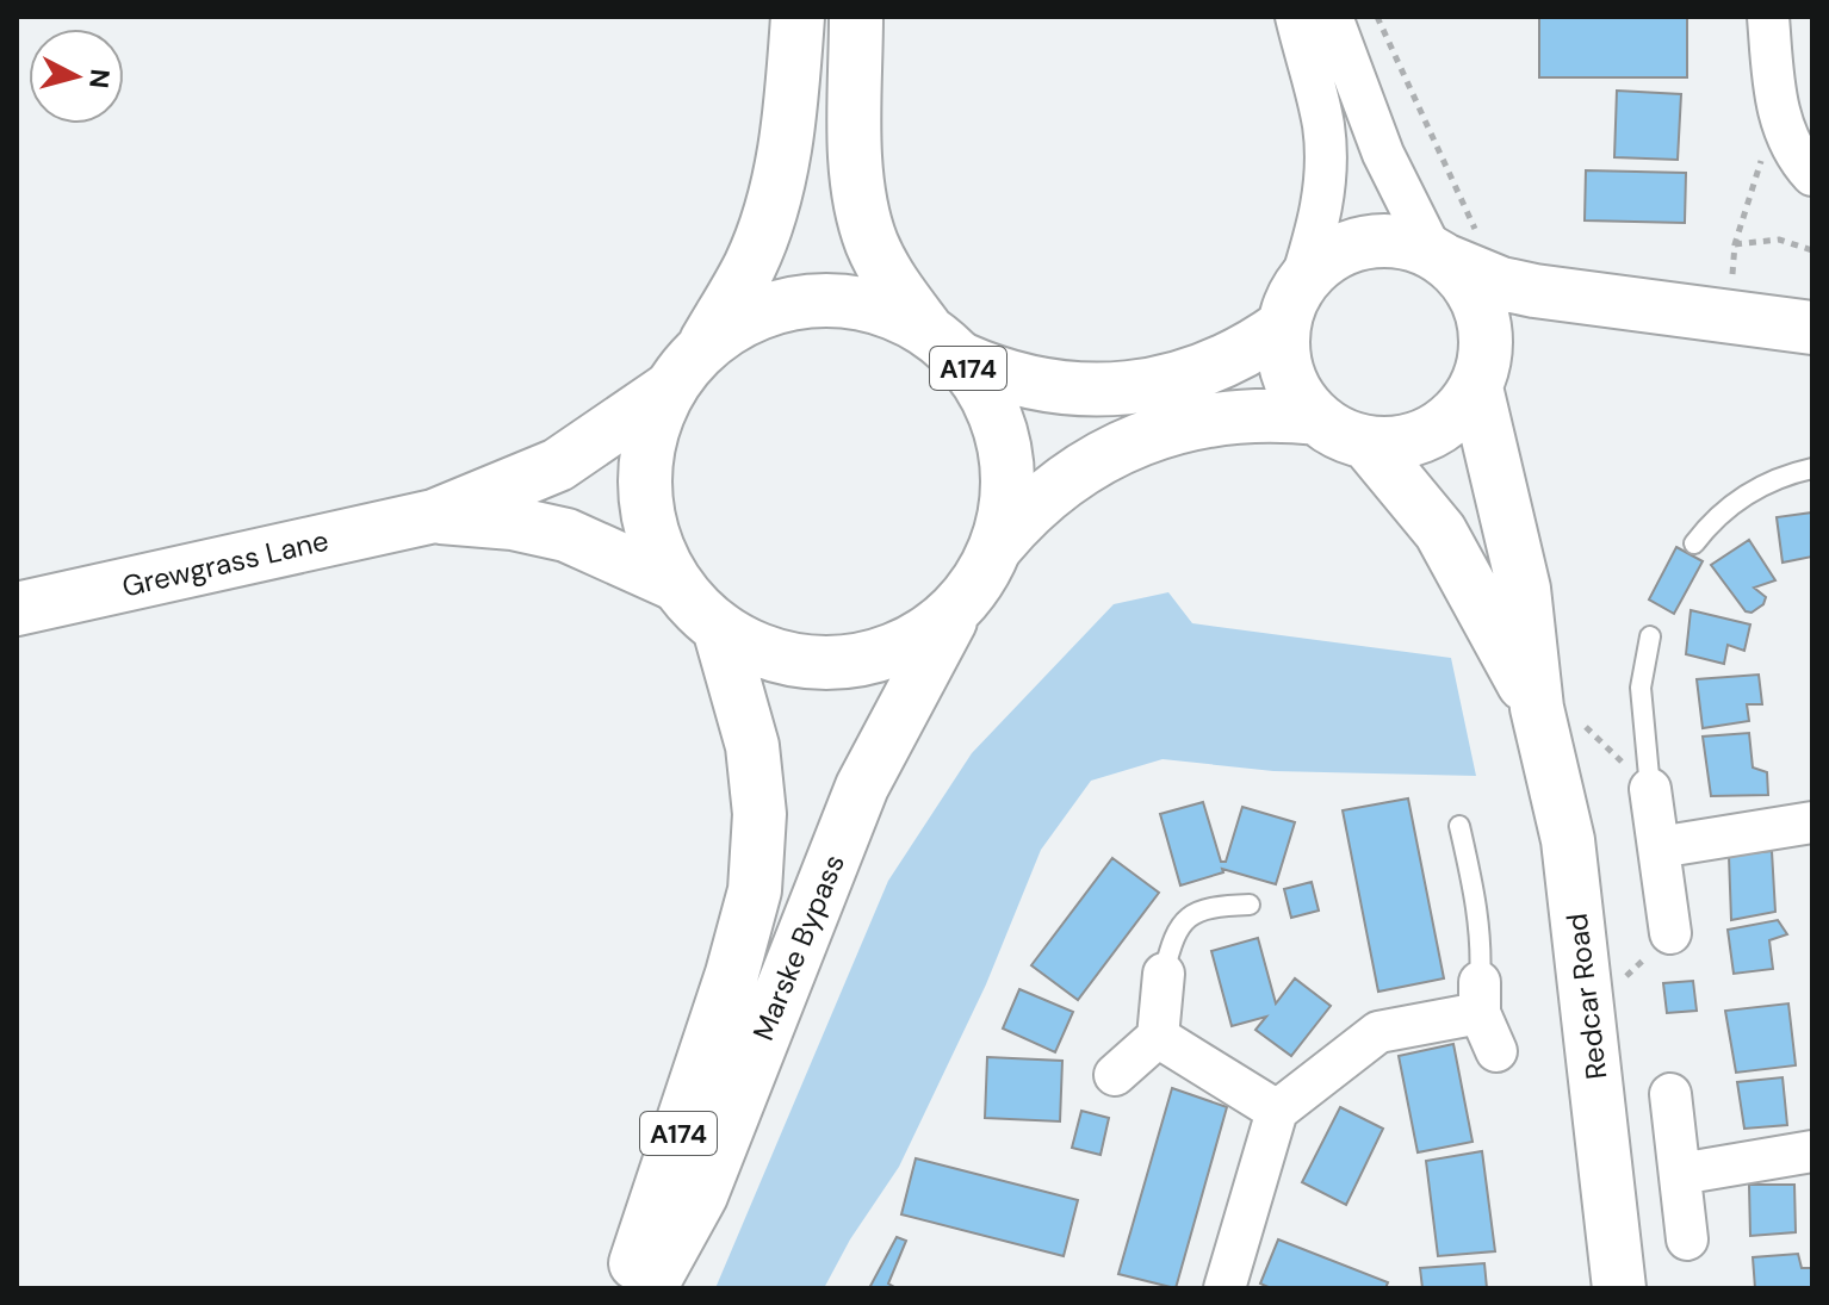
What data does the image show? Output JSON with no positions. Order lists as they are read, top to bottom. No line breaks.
{"streets":{"main road":["A174","Grewgrass Lane","Marske Bypass","Redcar Road"]},"crossings":[["A174","Grewgrass Lane"],["A174","Marske Bypass"]],"north":"right"}
